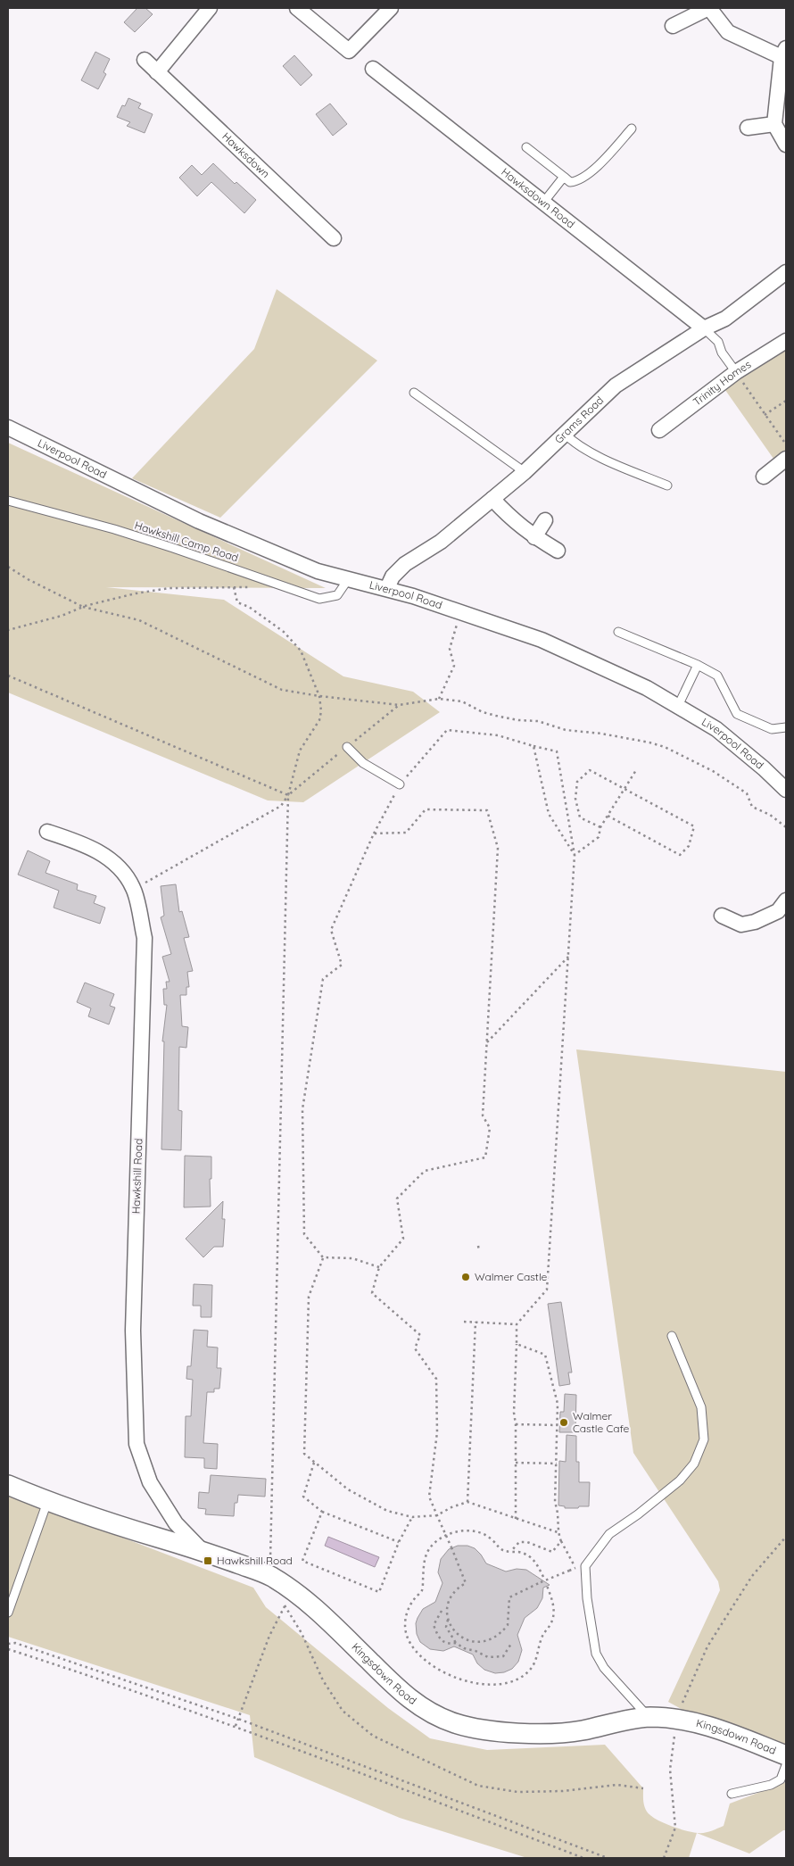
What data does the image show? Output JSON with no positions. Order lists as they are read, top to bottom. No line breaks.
{"streets":{"street":["Hawksdown","Hawksdown Road","Trinity Homes","Grams Road","Liverpool Road","Hawkshill Road","Kingsdown Road"],"lane":["Hawkshill Camp Road"]},"crossings":[["Hawksdown Road","Grams Road"],["Grams Road","Liverpool Road"],["Liverpool Road","Hawkshill Camp Road"],["Hawkshill Road","Kingsdown Road"]],"places":{"other":["Walmer Castle","Walmer Castle Cafe"],"transit":["Hawkshill Road"]}}
